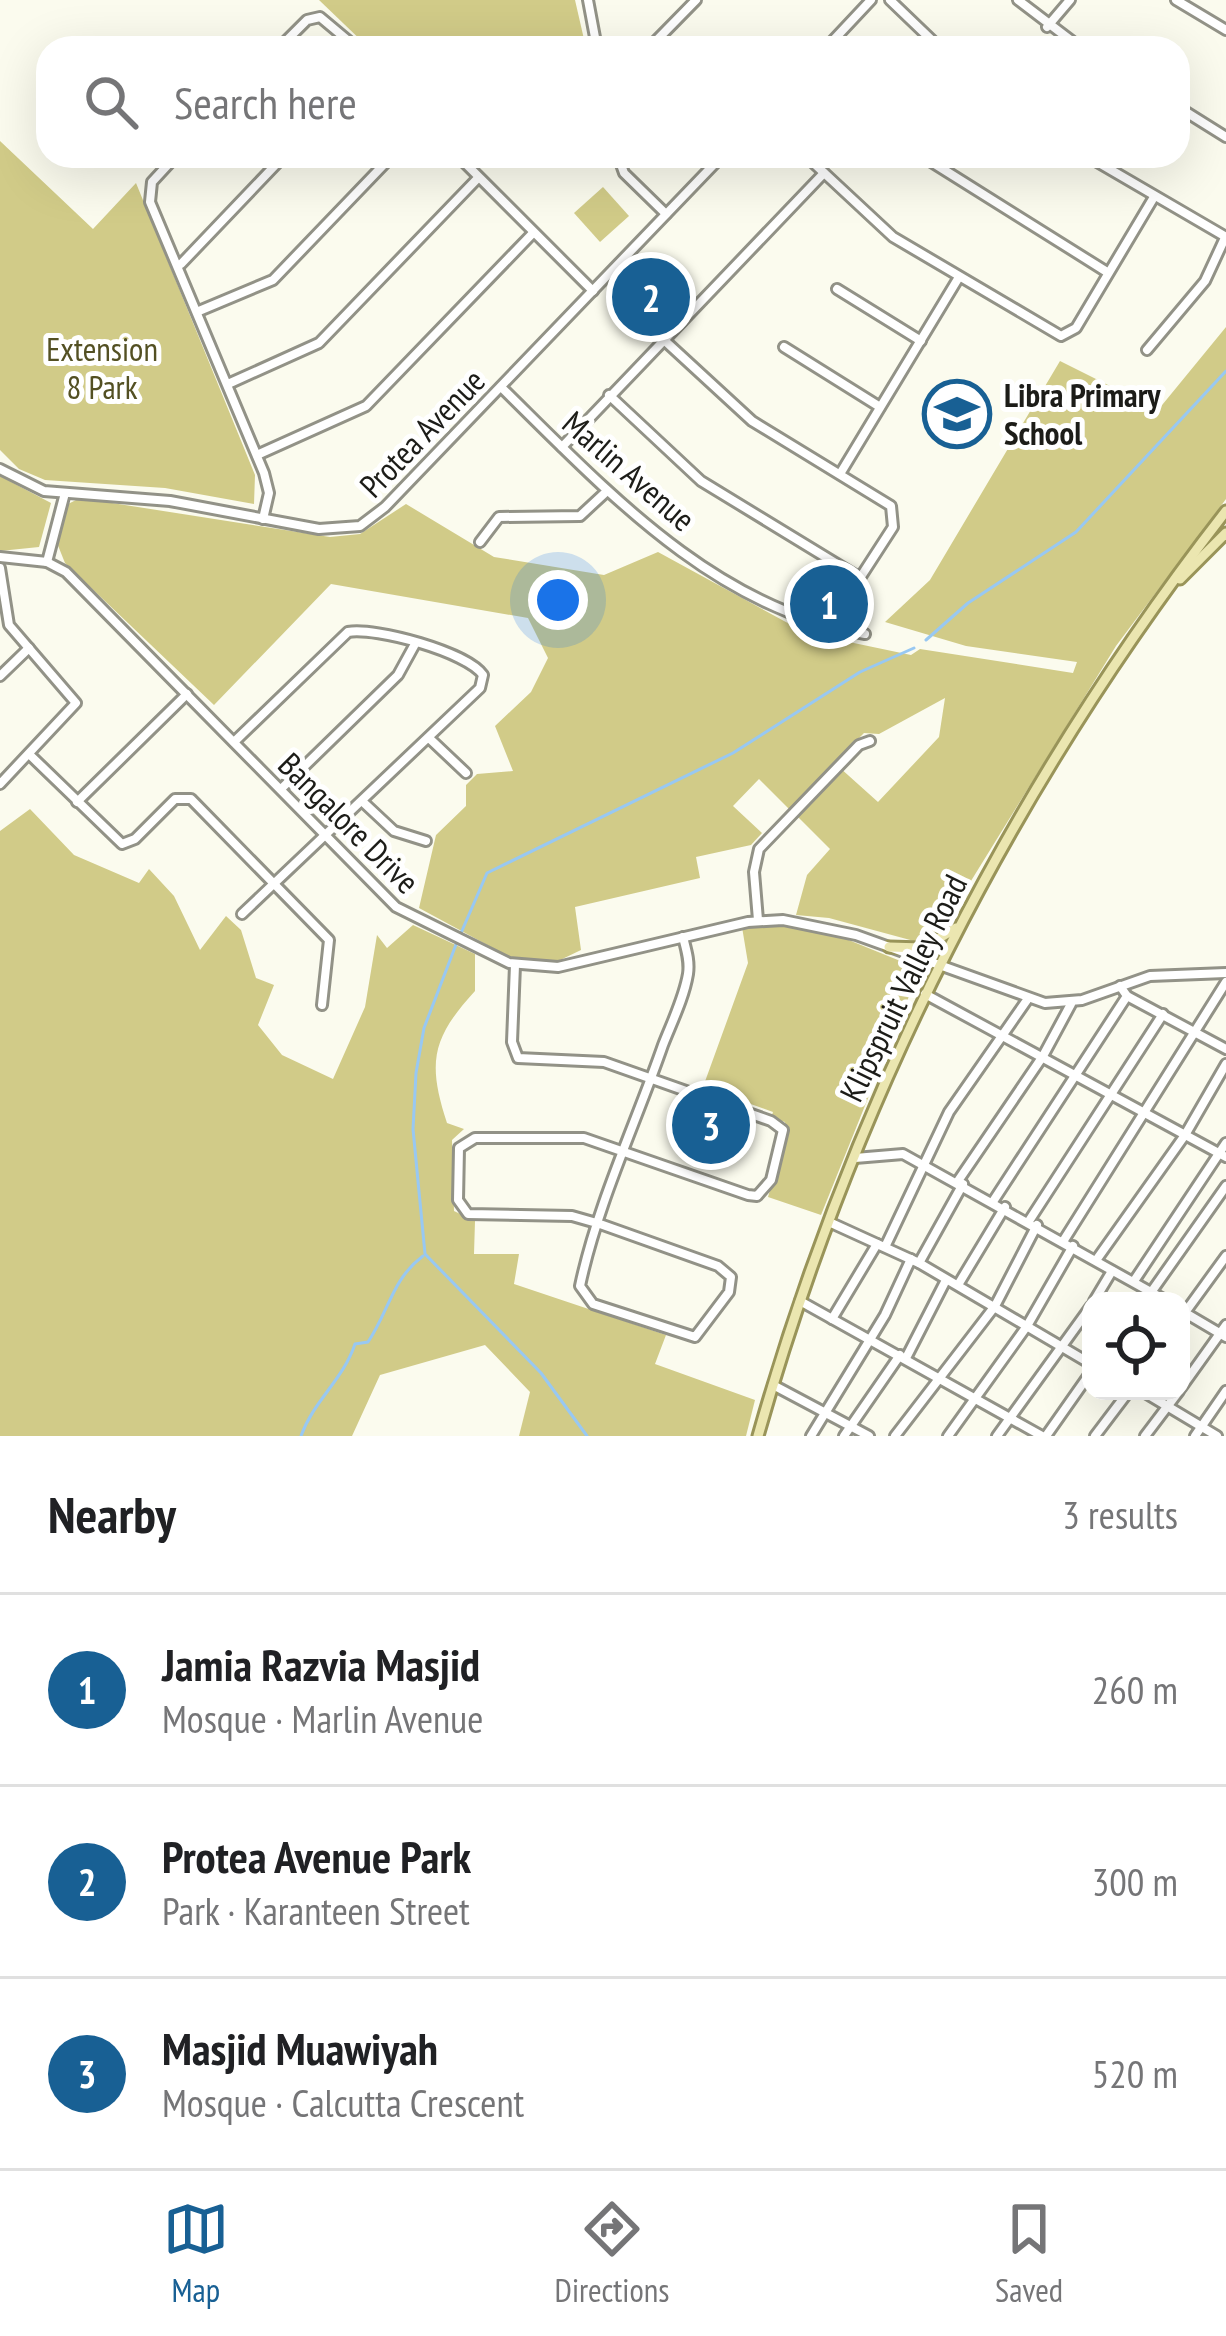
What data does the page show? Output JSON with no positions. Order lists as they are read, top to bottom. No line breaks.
{"streets":{"main road":["Klipspruit Valley Road"],"street":["Protea Avenue","Marlin Avenue","Bangalore Drive"]},"crossings":[["Protea Avenue","Marlin Avenue"],["Bangalore Drive","Klipspruit Valley Road"]],"parks":["Extension 8 Park"],"places":{"school or university":["Libra Primary School"]},"page":{"search":"Search here","pins":["2","1","3"],"heading":["Nearby","3 results"],"list":[{"mark":"1","name":"Jamia Razvia Masjid","note":"Mosque · Marlin Avenue","value":"260 m"},{"mark":"2","name":"Protea Avenue Park","note":"Park · Karanteen Street","value":"300 m"},{"mark":"3","name":"Masjid Muawiyah","note":"Mosque · Calcutta Crescent","value":"520 m"}],"nav":["Map","Directions","Saved"]}}
